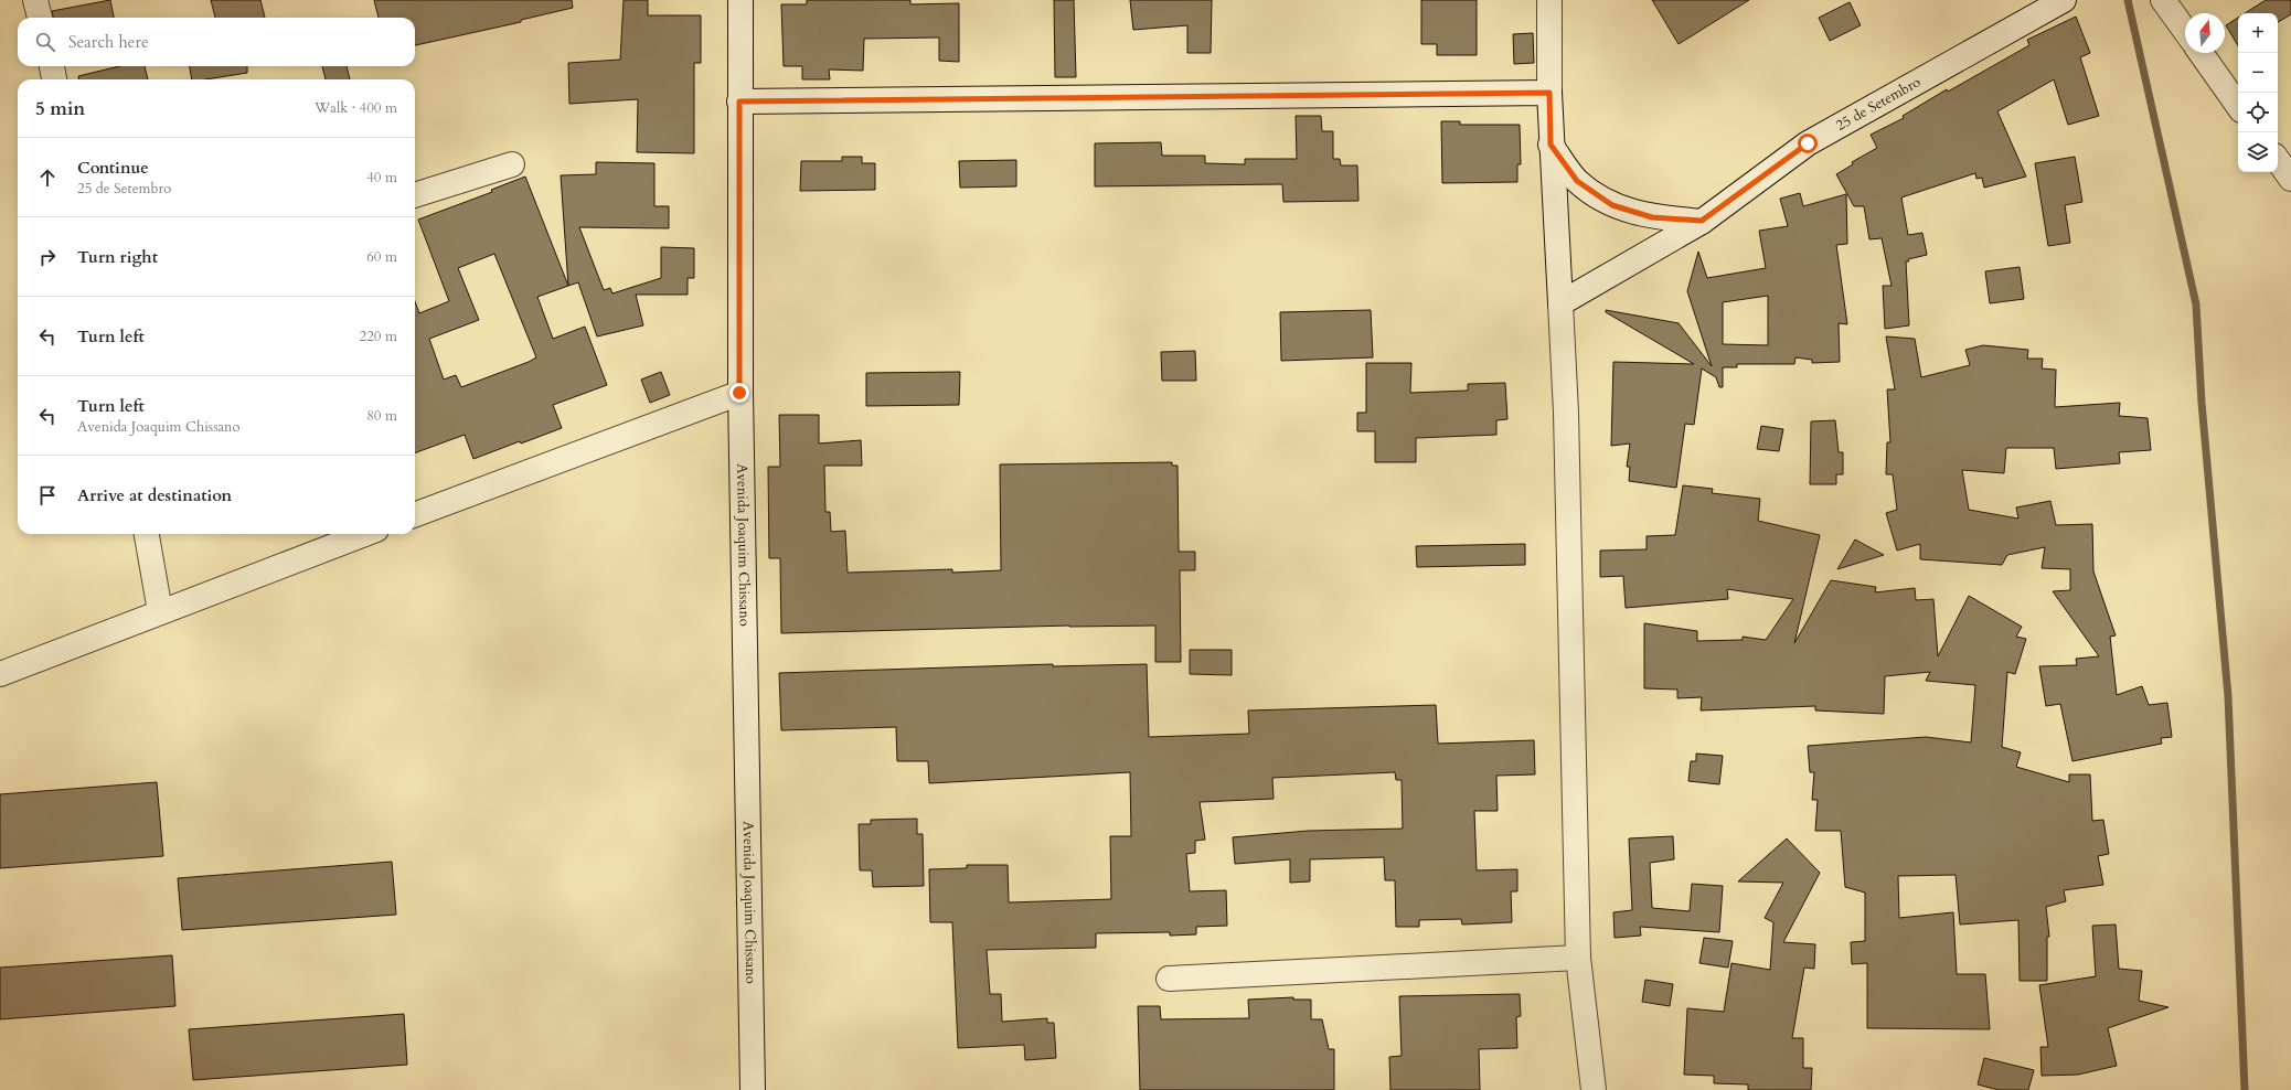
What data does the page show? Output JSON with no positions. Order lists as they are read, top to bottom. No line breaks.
{"streets":{"street":["25 de Setembro","Avenida Joaquim Chissano"]},"north":"top","page":{"map_buttons":["+","−"],"search":"Search here","heading":["5 min","Walk · 400 m"],"list":[["Continue","25 de Setembro","40 m"],["Turn right","60 m"],["Turn left","220 m"],["Turn left","Avenida Joaquim Chissano","80 m"],"Arrive at destination"]}}
